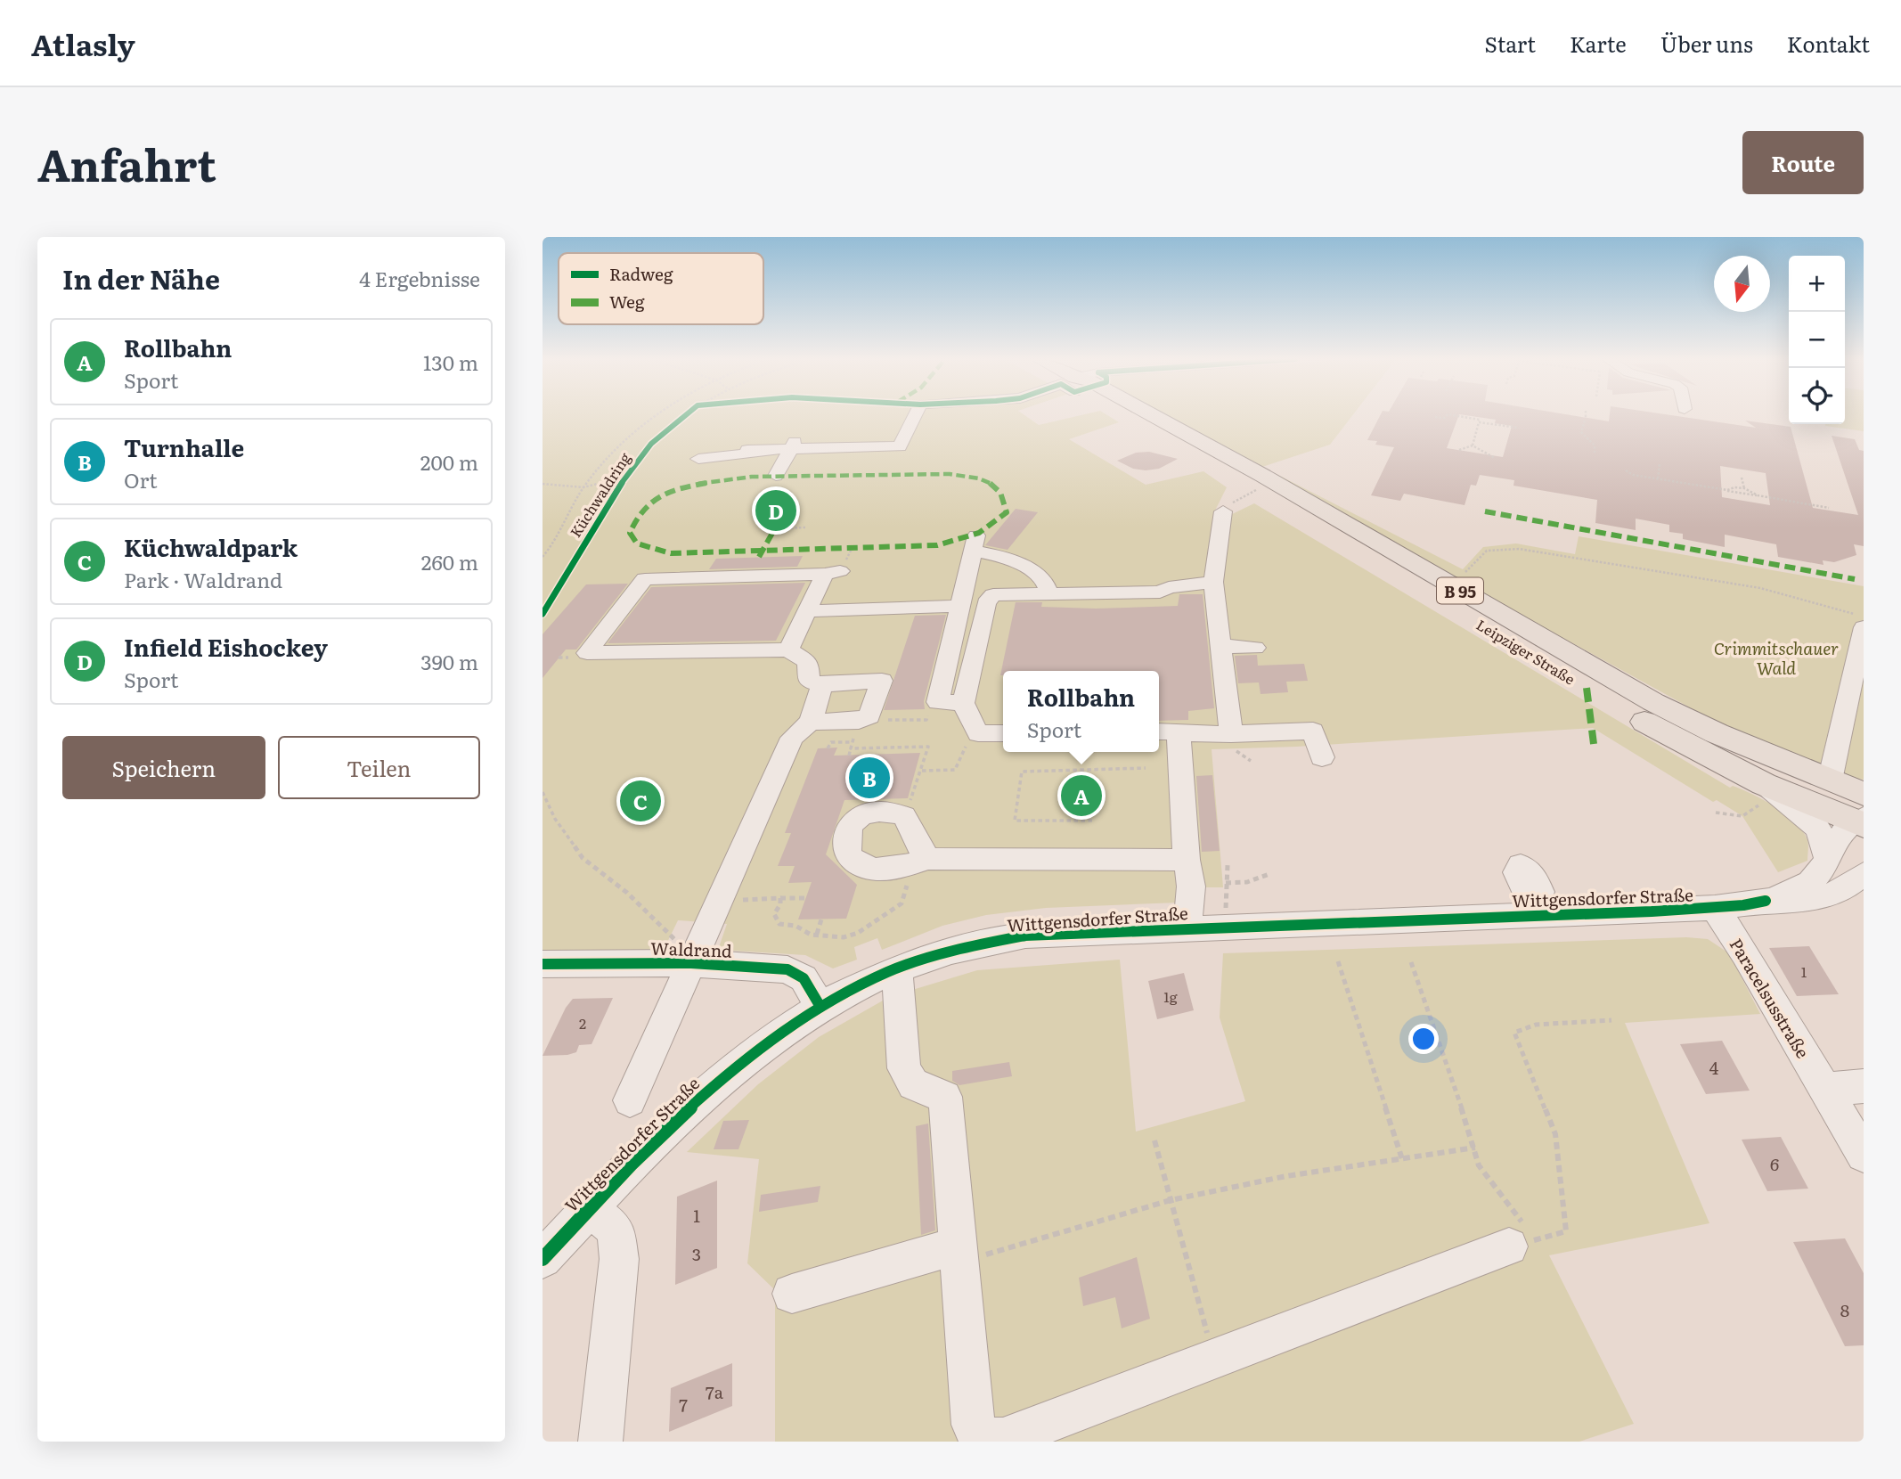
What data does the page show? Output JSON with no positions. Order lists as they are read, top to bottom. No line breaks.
{"streets":{"main road":["B 95","Leipziger Straße"],"street":["Wittgensdorfer Straße","Waldrand","Paracelsusstraße"],"cycle path":["Küchwaldring"]},"crossings":[["Leipziger Straße","Wittgensdorfer Straße"],["Wittgensdorfer Straße","Waldrand"],["Wittgensdorfer Straße","Paracelsusstraße"]],"parks":["Crimmitschauer Wald"],"house_numbers":["1","1g","2","4","6","1","3","8","7a","7"],"legend":["Radweg","Weg"],"north":"bottom","page":{"header":"Atlasly","nav":["Start","Karte","Über uns","Kontakt"],"title":"Anfahrt","buttons":["Route",["Speichern","Teilen"]],"heading":["In der Nähe","4 Ergebnisse"],"map_buttons":["+","−"],"list":[{"mark":"A","name":"Rollbahn","note":"Sport","value":"130 m"},{"mark":"B","name":"Turnhalle","note":"Ort","value":"200 m"},{"mark":"C","name":"Küchwaldpark","note":"Park · Waldrand","value":"260 m"},{"mark":"D","name":"Infield Eishockey","note":"Sport","value":"390 m"}],"pins":["D","B","A","C"],"popup":["Rollbahn","Sport"]}}
